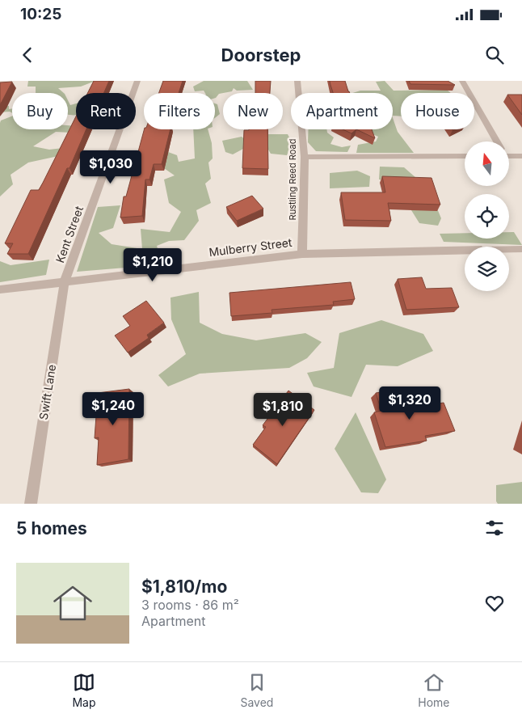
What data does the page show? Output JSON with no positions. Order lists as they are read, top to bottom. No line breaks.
{"streets":{"street":["Rustling Reed Road","Kent Street","Mulberry Street","Swift Lane"]},"crossings":[["Rustling Reed Road","Mulberry Street"],["Kent Street","Mulberry Street"],["Kent Street","Swift Lane"],["Mulberry Street","Swift Lane"]],"north":"top","page":{"status":"10:25","header":"Doorstep","chip":["Buy","Rent","Filters","New","Apartment","House"],"price":["$1,030","$1,210","$1,320","$1,240","$1,810"],"heading":"5 homes","list":[{"name":"$1,810/mo","note":"3 rooms · 86 m² · Apartment"}],"tabs":["Map","Saved","Home"]}}
